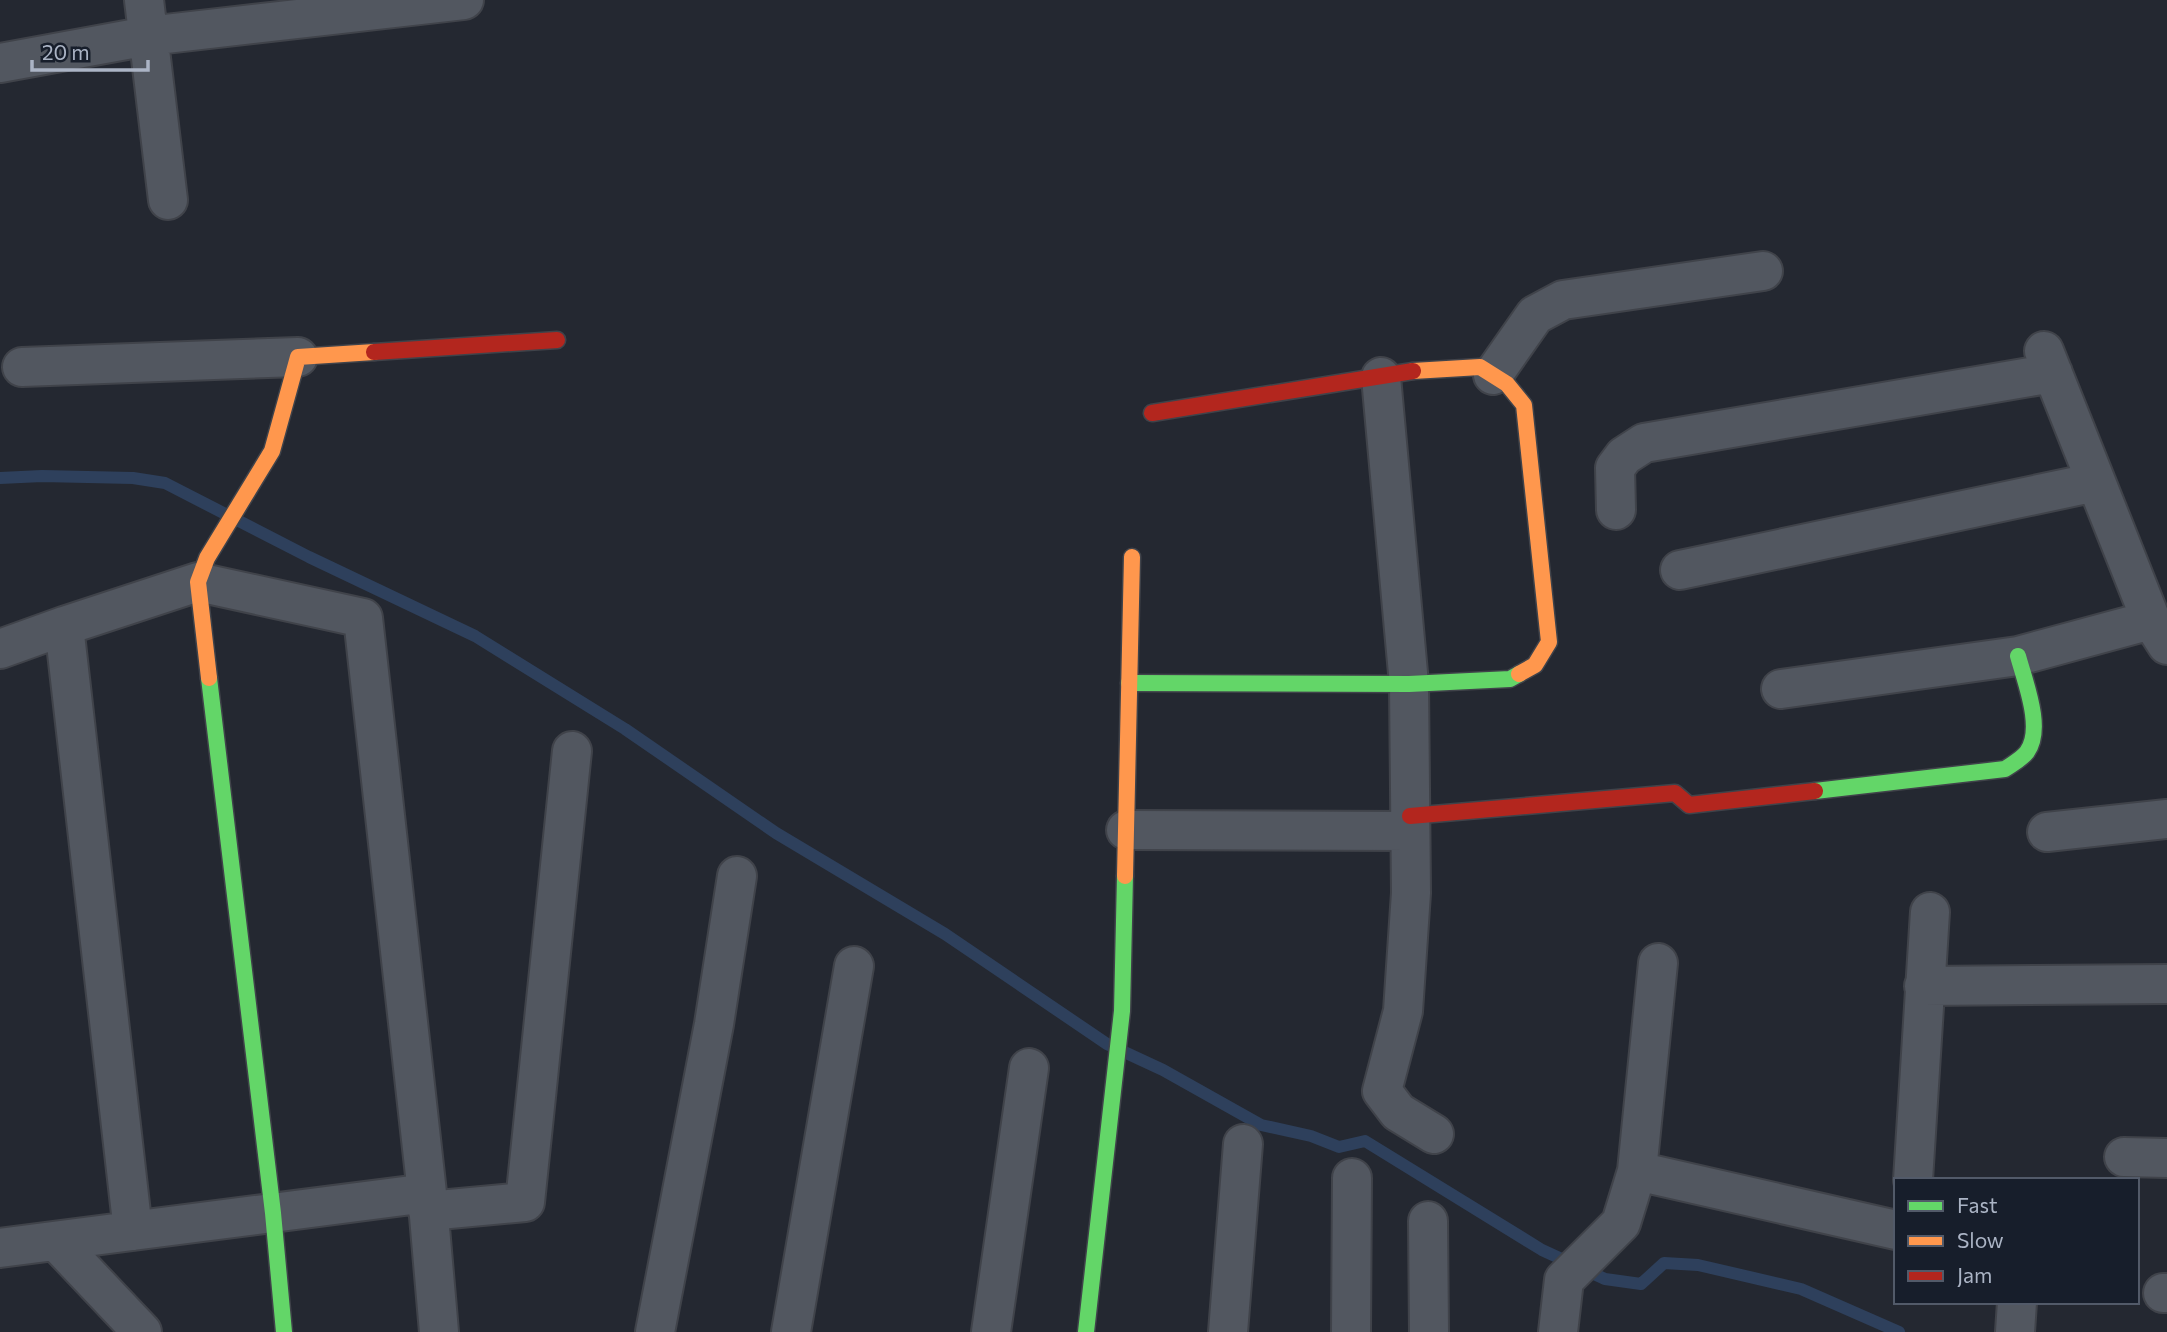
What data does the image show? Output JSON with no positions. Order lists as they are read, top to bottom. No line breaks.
{"legend":["Fast","Slow","Jam"],"scale_bar":"20 m"}
